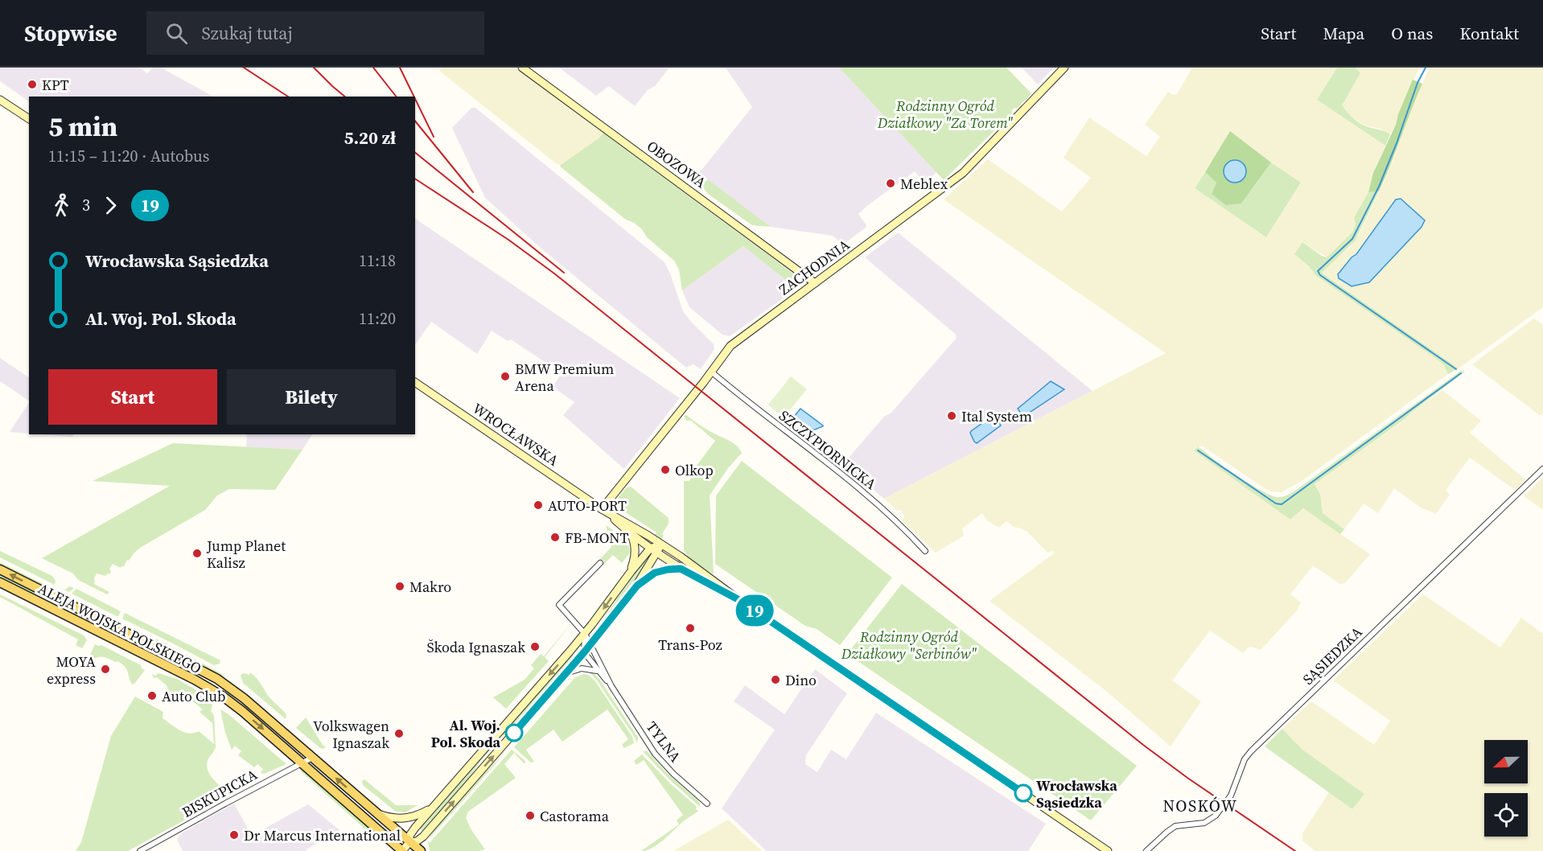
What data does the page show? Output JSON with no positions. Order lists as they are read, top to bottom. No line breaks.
{"streets":{"main road":["ALEJA WOJSKA POLSKIEGO"],"street":["OBOZOWA","ZACHODNIA","WROCŁAWSKA","SZCZYPIORNICKA","SĄSIEDZKA","TYLNA","BISKUPICKA"]},"crossings":[["OBOZOWA","ZACHODNIA"],["ZACHODNIA","WROCŁAWSKA"],["ZACHODNIA","SZCZYPIORNICKA"],["ALEJA WOJSKA POLSKIEGO","BISKUPICKA"]],"districts":["NOSKÓW"],"parks":["Rodzinny Ogród Działkowy \"Za Torem\"","Rodzinny Ogród Działkowy \"Serbinów\""],"places":["KPT","Meblex","BMW Premium Arena","Ital System","Olkop","AUTO-PORT","FB-MONT","Jump Planet Kalisz","Makro","Trans-Poz","Škoda Ignaszak","MOYA express","Dino","Auto Club","Al. Woj. Pol. Skoda","Volkswagen Ignaszak","Wrocławska Sąsiedzka","Castorama","Dr Marcus International"],"lines":["bus line 19"],"north":"left","page":{"header":"Stopwise","search":"Szukaj tutaj","nav":["Start","Mapa","O nas","Kontakt"],"on_map":"19","heading":["5 min","11:15 – 11:20 · Autobus","5.20 zł"],"legs":["3","19"],"list":[{"name":"Wrocławska Sąsiedzka","value":"11:18"},{"name":"Al. Woj. Pol. Skoda","value":"11:20"}],"buttons":["Start","Bilety"]}}
